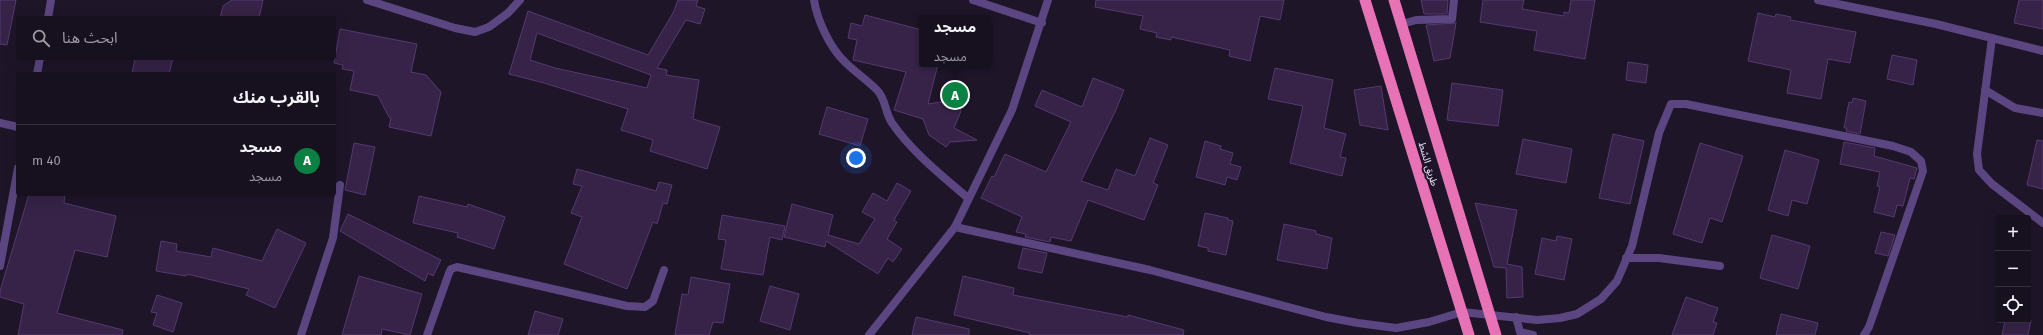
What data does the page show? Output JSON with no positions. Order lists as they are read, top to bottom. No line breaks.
{"streets":{"highway":["طريق الشط"]},"page":{"popup":["مسجد","مسجد"],"search":"ابحث هنا","heading":"بالقرب منك","pins":"A","list":[{"mark":"A","name":"مسجد","note":"مسجد","value":"40 m"}],"map_buttons":["+","−"]}}
